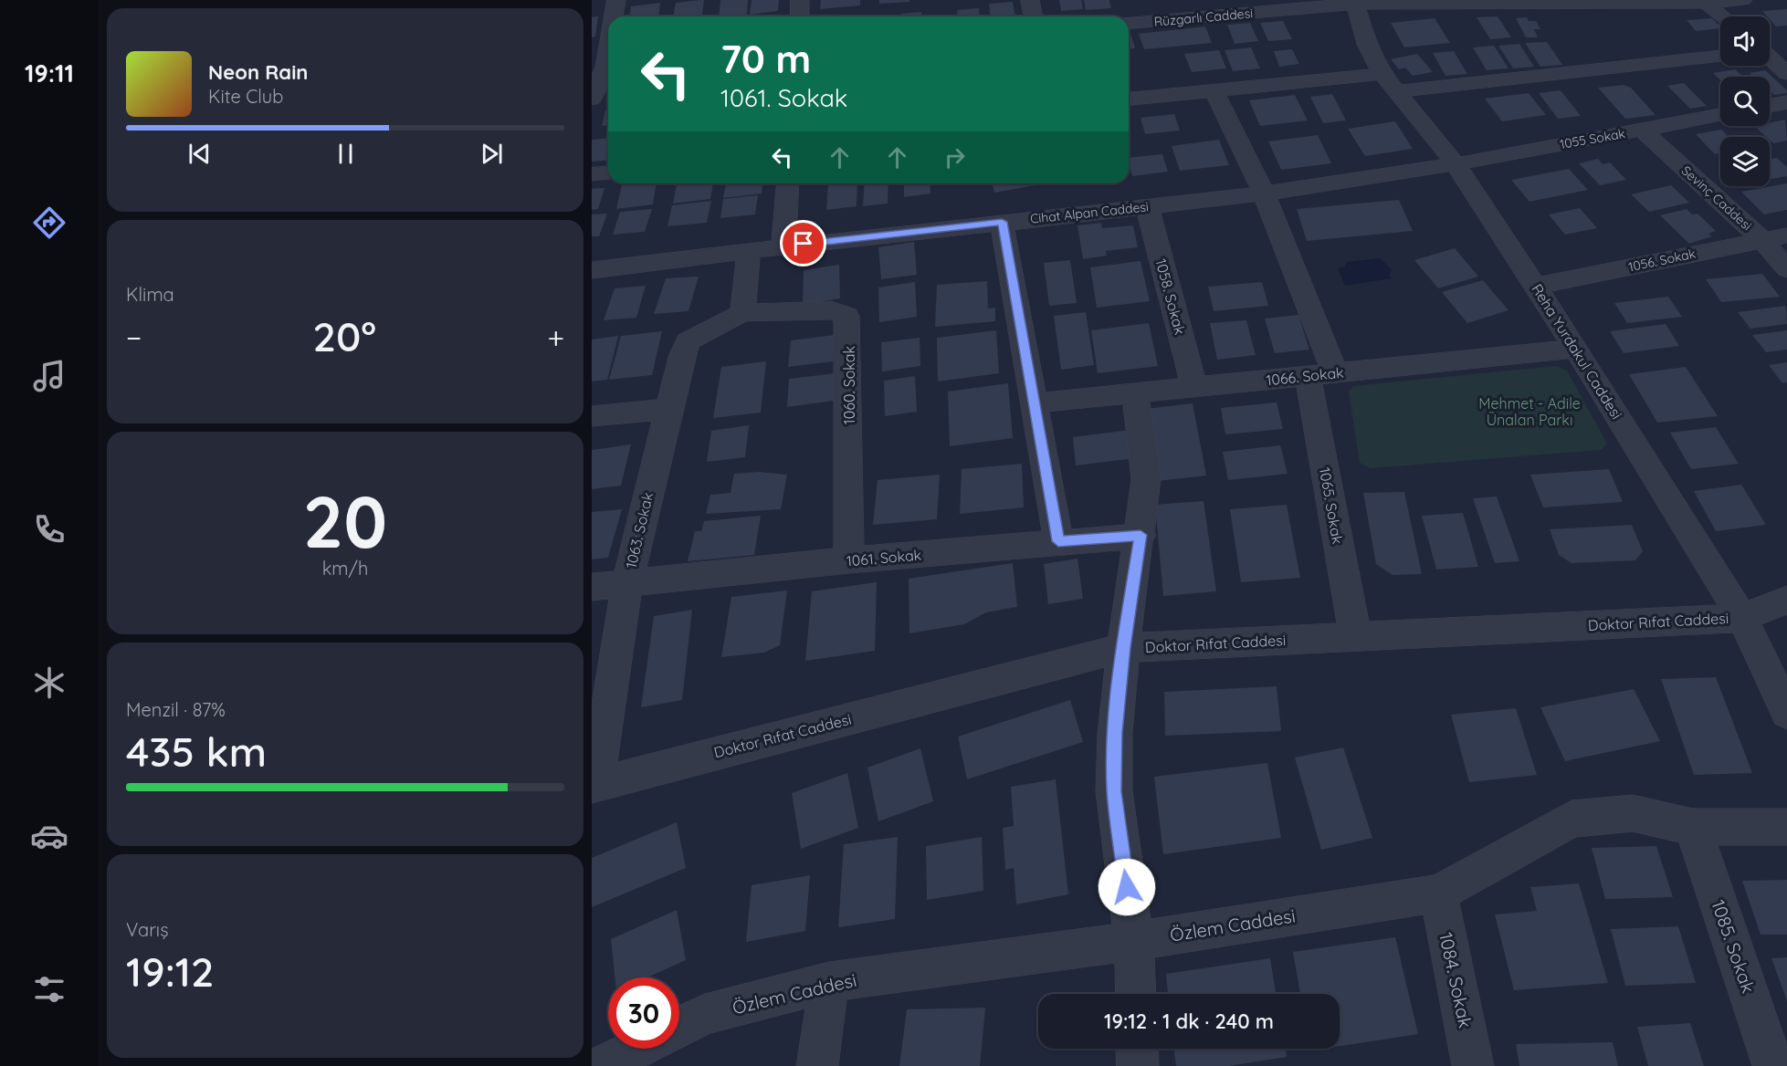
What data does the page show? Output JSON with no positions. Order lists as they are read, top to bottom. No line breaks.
{"streets":{"street":["Rüzgarlı Caddesi","1055 Sokak","Sevinç Caddesi","Cihat Alpan Caddesi","1056. Sokak","1058. Sokak","Reha Yurdakul Caddesi","1066. Sokak","1060. Sokak","1065. Sokak","1063. Sokak","1061. Sokak","Doktor Rıfat Caddesi","Özlem Caddesi","1085. Sokak","1084. Sokak"]},"crossings":[["Rüzgarlı Caddesi","Reha Yurdakul Caddesi"],["1055 Sokak","Sevinç Caddesi"],["1055 Sokak","Cihat Alpan Caddesi"],["1055 Sokak","Reha Yurdakul Caddesi"],["Sevinç Caddesi","1056. Sokak"],["Cihat Alpan Caddesi","1058. Sokak"],["Cihat Alpan Caddesi","Reha Yurdakul Caddesi"],["Cihat Alpan Caddesi","1065. Sokak"],["1056. Sokak","Reha Yurdakul Caddesi"],["1058. Sokak","1066. Sokak"],["Reha Yurdakul Caddesi","1066. Sokak"],["Reha Yurdakul Caddesi","Doktor Rıfat Caddesi"],["1066. Sokak","1065. Sokak"],["1060. Sokak","1063. Sokak"],["1060. Sokak","1061. Sokak"],["1065. Sokak","Doktor Rıfat Caddesi"],["1063. Sokak","1061. Sokak"],["1063. Sokak","Doktor Rıfat Caddesi"],["Özlem Caddesi","1085. Sokak"],["Özlem Caddesi","1084. Sokak"]],"parks":["Mehmet - Adile Ünalan Parkı"],"page":{"tabs":"19:11","turn":["70 m","1061. Sokak"],"song":["Neon Rain","Kite Club"],"tile":["Klima",["20","km/h"],["Menzil · 87%","435 km"],["Varış","19:12"]],"heat":["−","20°","+"],"limit":"30","trip":"19:12 · 1 dk · 240 m"}}
